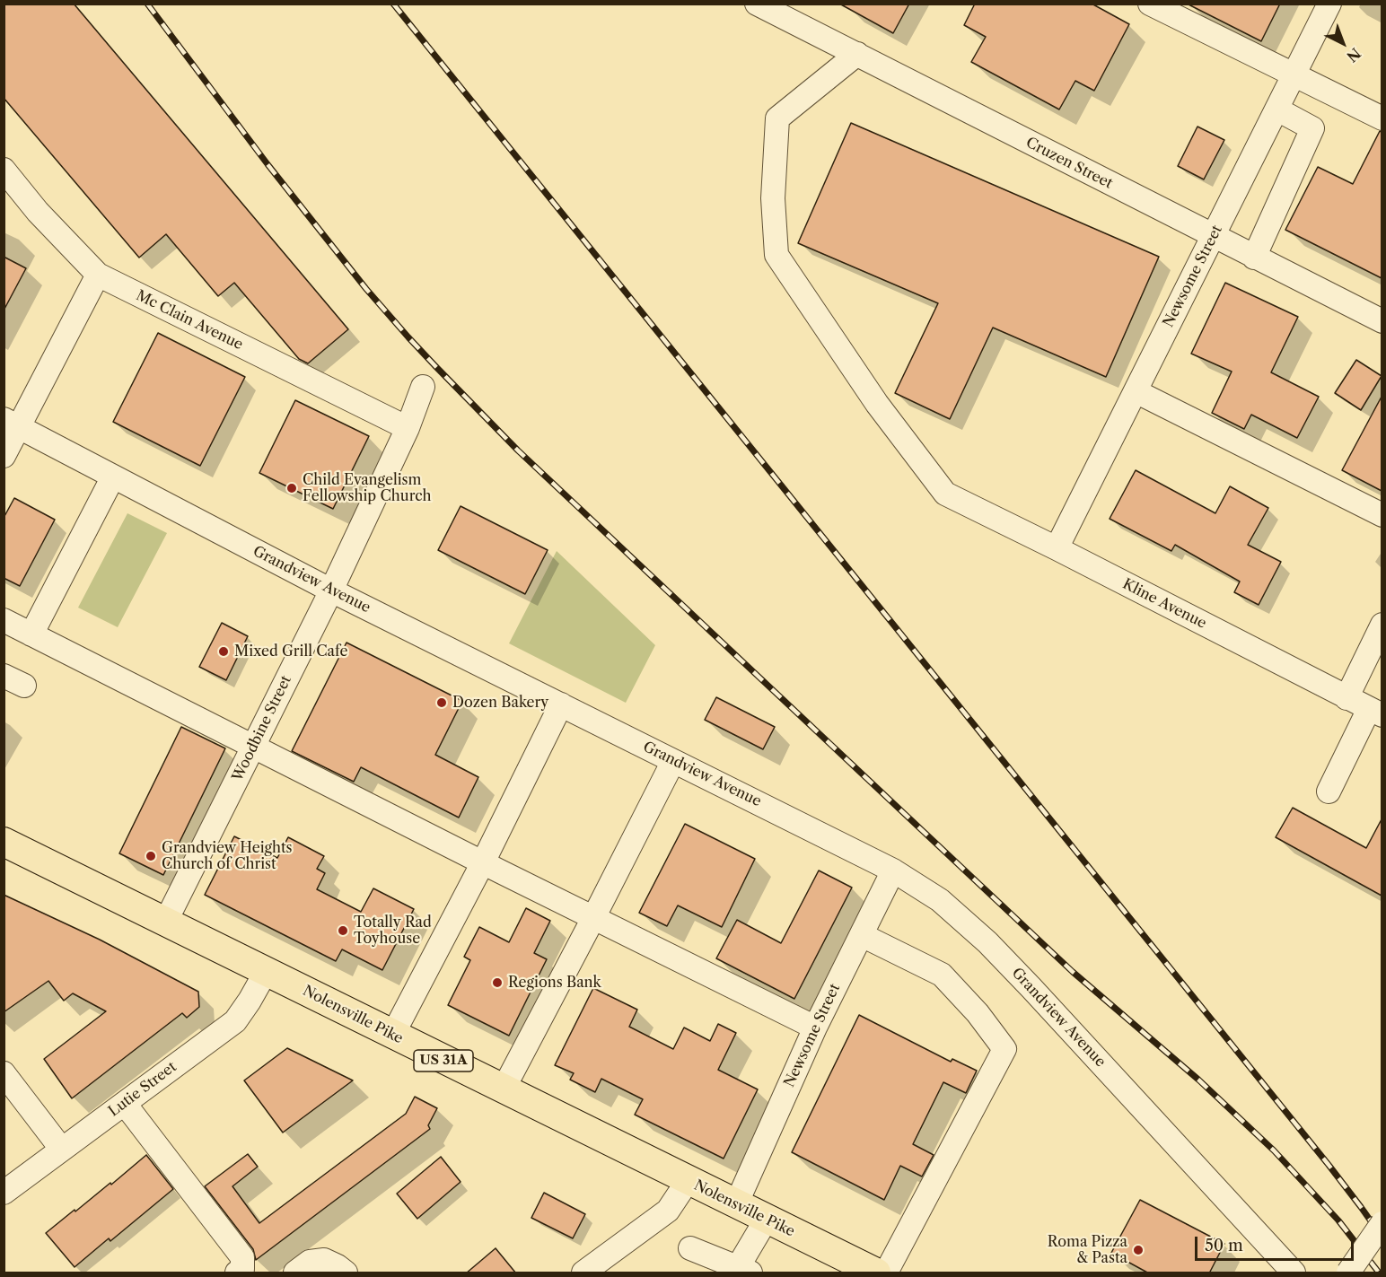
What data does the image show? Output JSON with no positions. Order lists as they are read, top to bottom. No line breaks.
{"streets":{"main road":["Nolensville Pike","US 31A"],"street":["Cruzen Street","Newsome Street","Mc Clain Avenue","Grandview Avenue","Kline Avenue","Woodbine Street","Lutie Street"]},"crossings":[["Cruzen Street","Newsome Street"],["Cruzen Street","Kline Avenue"],["Newsome Street","Grandview Avenue"],["Newsome Street","Kline Avenue"],["Newsome Street","Nolensville Pike"],["Mc Clain Avenue","Woodbine Street"],["Grandview Avenue","Woodbine Street"],["Woodbine Street","Nolensville Pike"],["Nolensville Pike","Lutie Street"]],"places":["Child Evangelism Fellowship Church","Mixed Grill Cafe","Dozen Bakery","Grandview Heights Church of Christ","Totally Rad Toyhouse","Regions Bank","Roma Pizza & Pasta"],"scale_bar":"50 m","north":"bottom right"}
